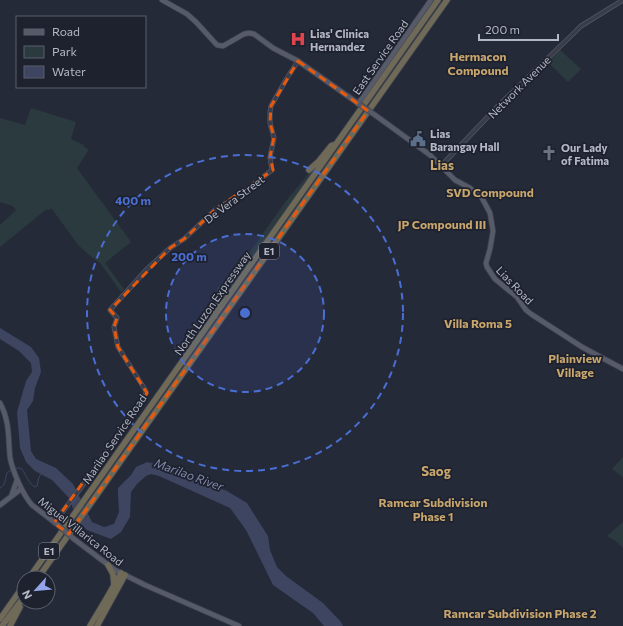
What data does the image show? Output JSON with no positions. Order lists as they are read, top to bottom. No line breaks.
{"streets":{"highway":["E1","North Luzon Expressway"],"main road":["East Service Road","Lias Road","Miguel Villarica Road"],"street":["Network Avenue","De Vera Street","Marilao Service Road"]},"crossings":[["East Service Road","Lias Road"],["Network Avenue","Lias Road"],["De Vera Street","Lias Road"],["De Vera Street","Marilao Service Road"],["Marilao Service Road","Miguel Villarica Road"]],"districts":["Hermacon Compound","Lias","SVD Compound","JP Compound III","Villa Roma 5","Plainview Village","Saog","Ramcar Subdivision Phase 1","Ramcar Subdivision Phase 2"],"water":["Marilao River"],"places":{"hospital":["Lias' Clinica Hernandez"],"public building":["Lias Barangay Hall"],"church":["Our Lady of Fatima"]},"legend":["Road","Park","Water"],"scale_bar":"200 m","north":"bottom left","rings":["400 m","200 m"]}
